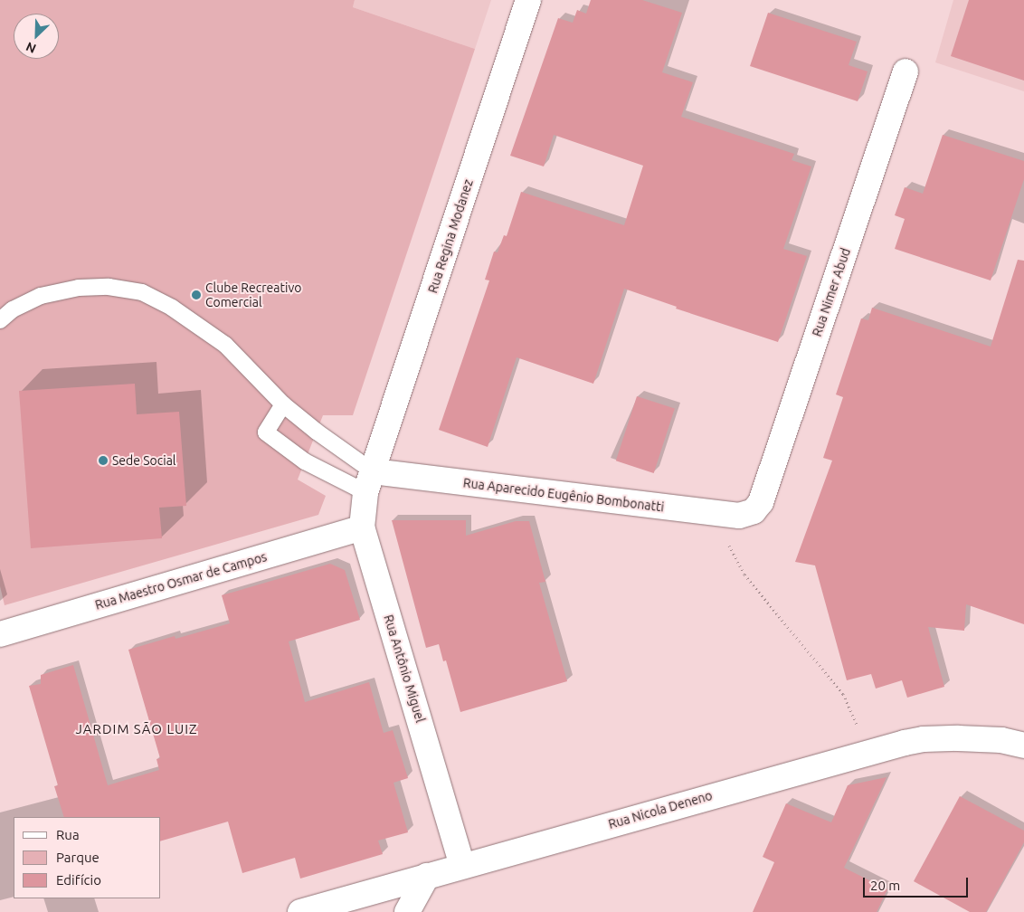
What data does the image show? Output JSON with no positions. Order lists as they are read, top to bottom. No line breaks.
{"streets":{"street":["Rua Regina Modanez","Rua Nimer Abud","Rua Aparecido Eugênio Bombonatti","Rua Maestro Osmar de Campos","Rua Antônio Miguel","Rua Nicola Deneno"]},"crossings":[["Rua Regina Modanez","Rua Aparecido Eugênio Bombonatti"],["Rua Regina Modanez","Rua Antônio Miguel"],["Rua Nimer Abud","Rua Aparecido Eugênio Bombonatti"],["Rua Aparecido Eugênio Bombonatti","Rua Antônio Miguel"],["Rua Maestro Osmar de Campos","Rua Antônio Miguel"],["Rua Antônio Miguel","Rua Nicola Deneno"]],"districts":["JARDIM SÃO LUIZ"],"places":["Clube Recreativo Comercial","Sede Social"],"legend":["Rua","Parque","Edifício"],"scale_bar":"20 m","north":"bottom left"}
